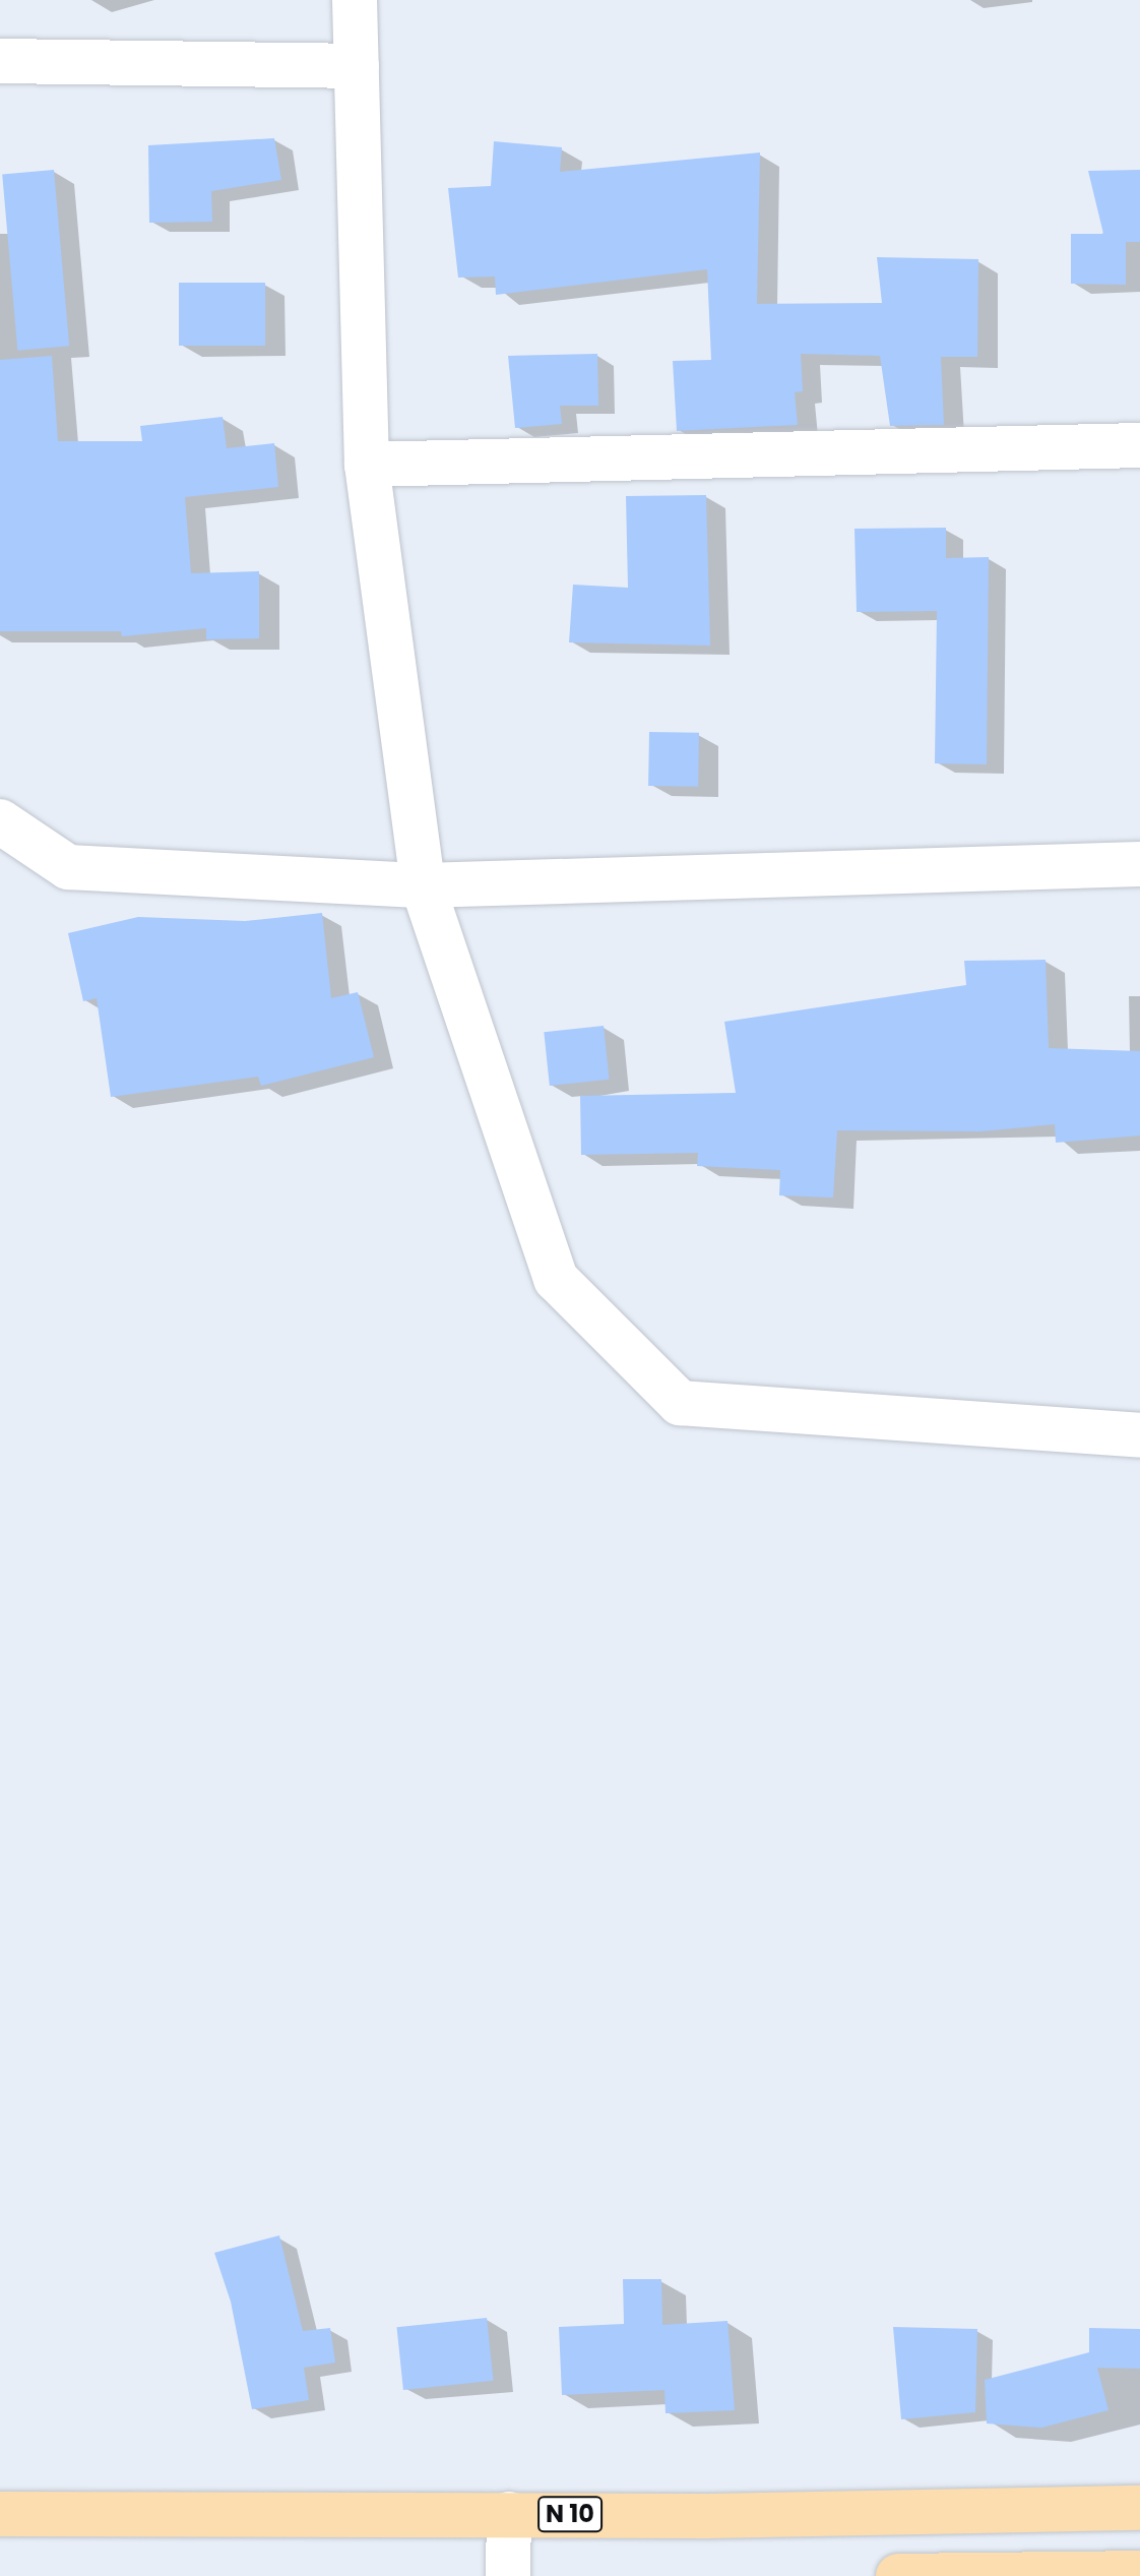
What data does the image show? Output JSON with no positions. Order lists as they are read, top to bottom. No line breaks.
{"streets":{"main road":["N 10"]}}
